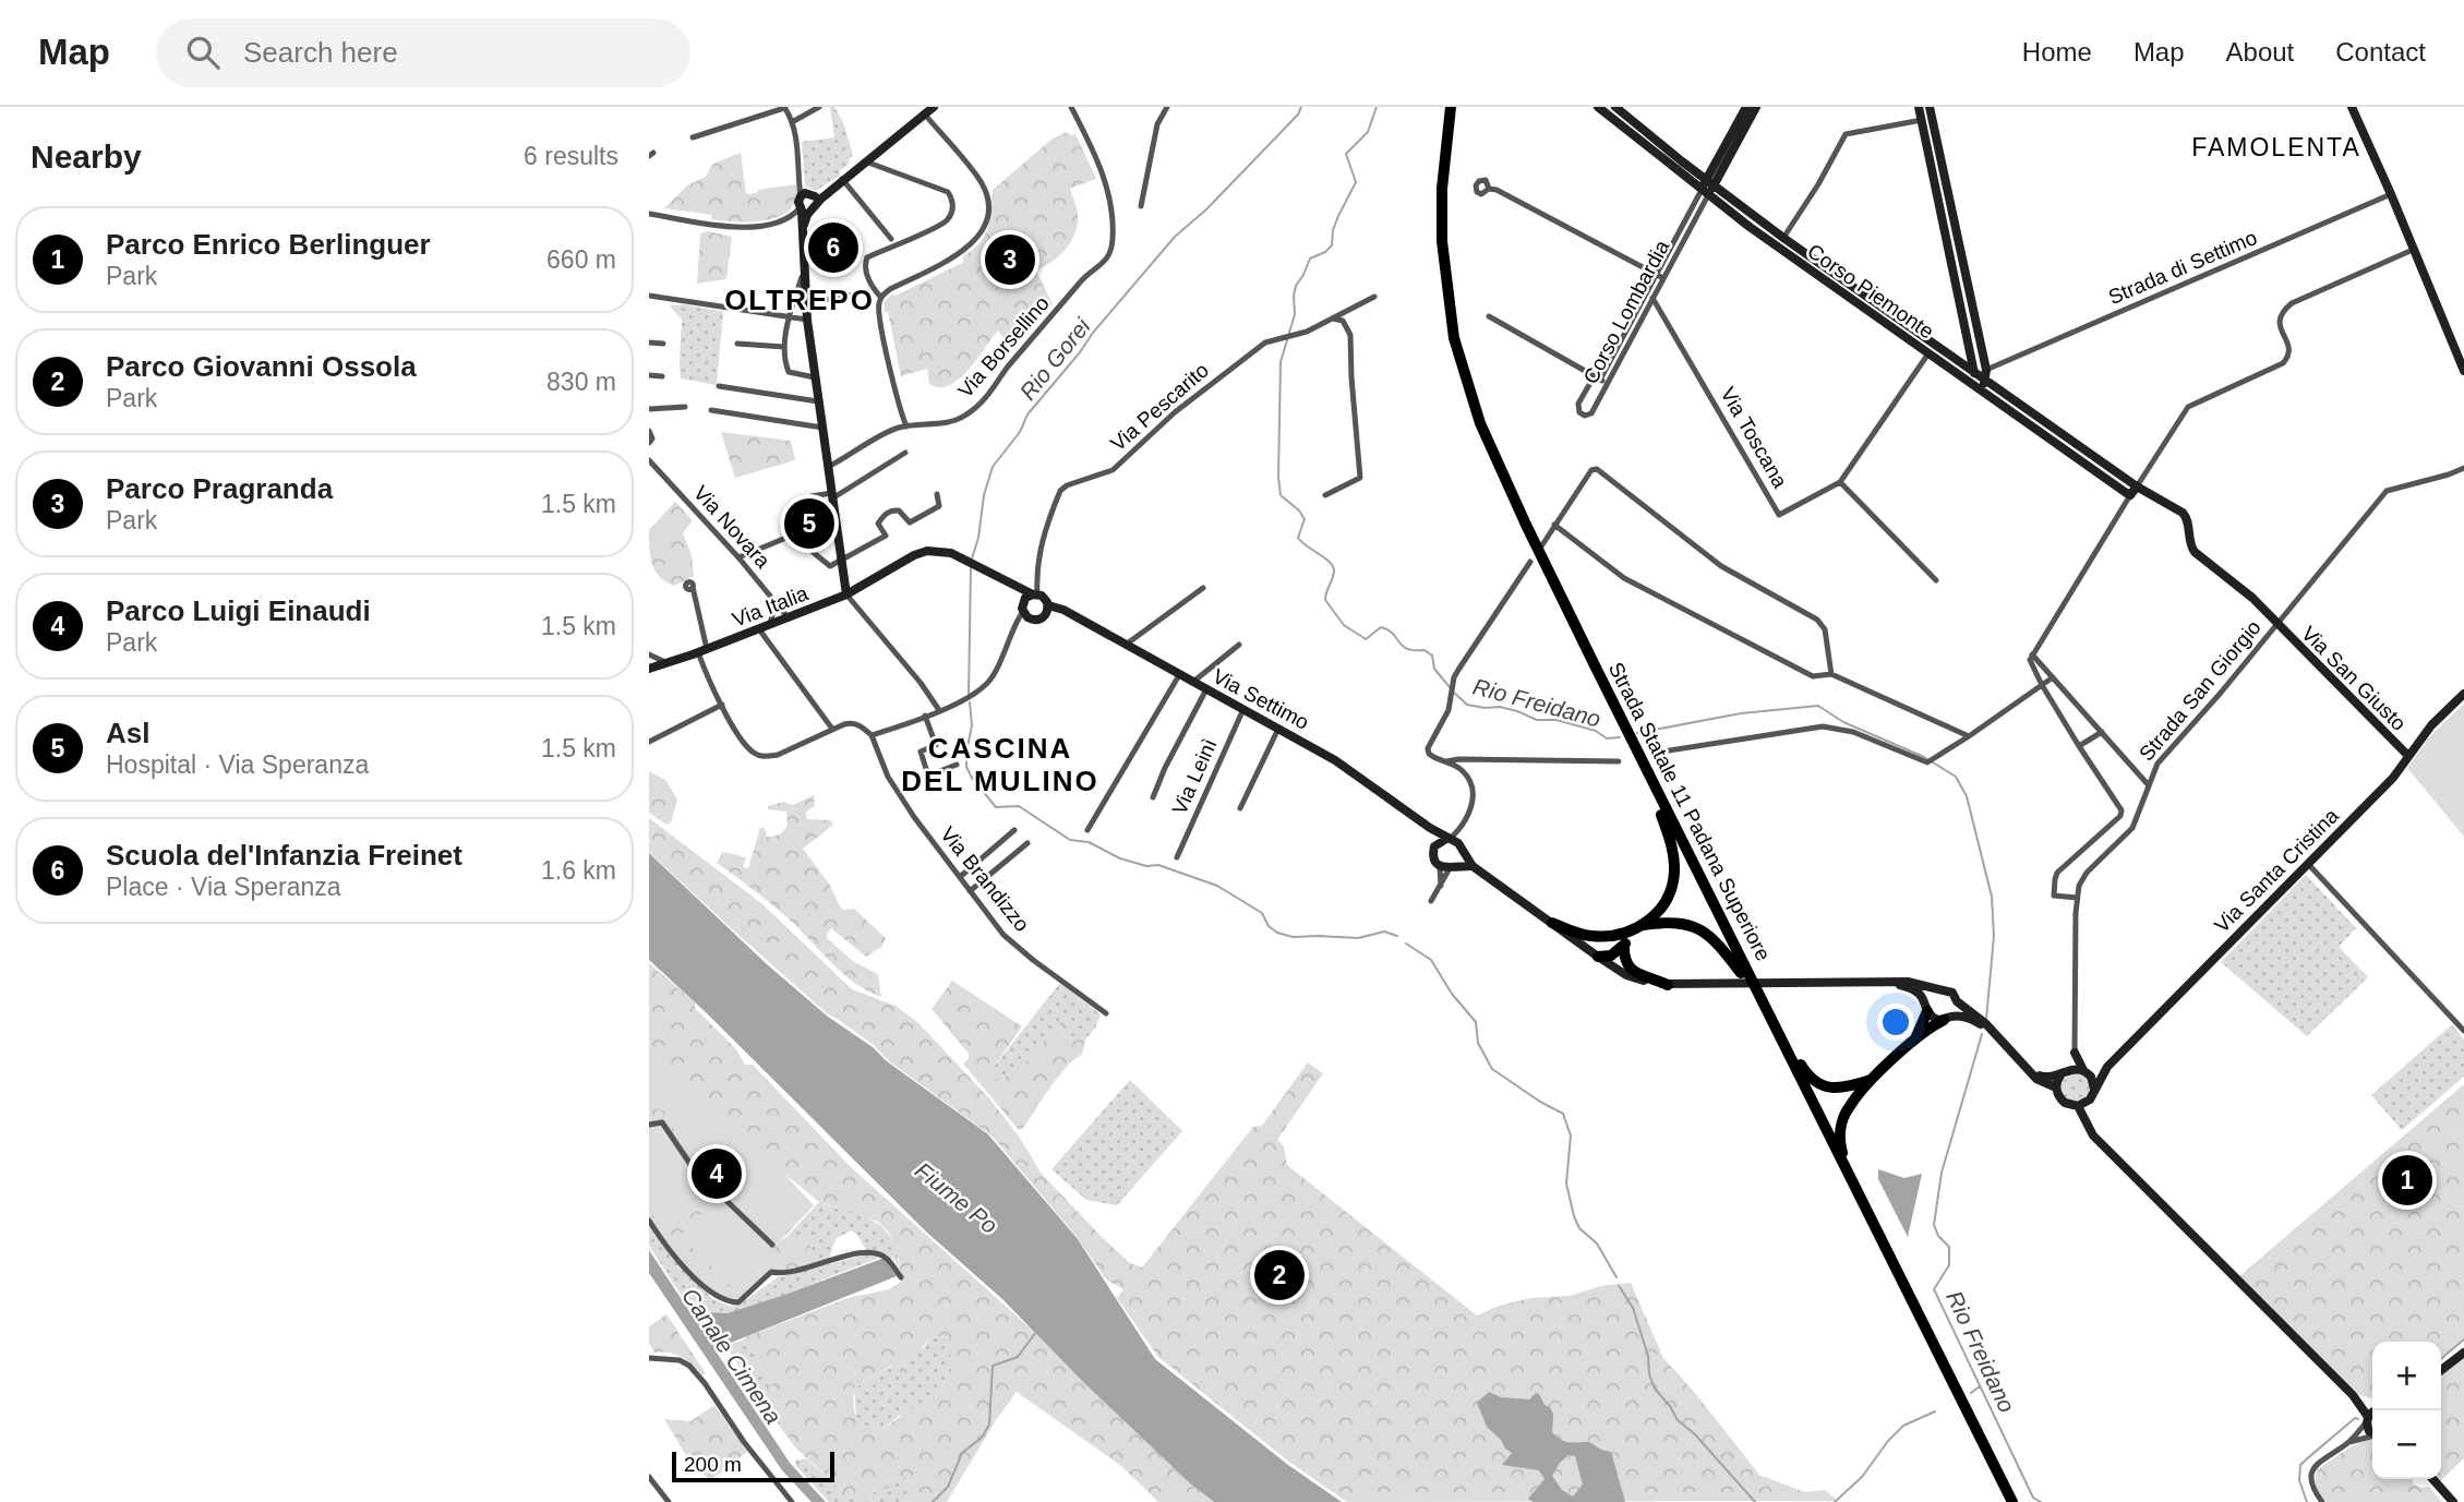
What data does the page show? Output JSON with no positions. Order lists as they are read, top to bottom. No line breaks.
{"streets":{"highway":["Strada Statale 11 Padana Superiore"],"street":["Strada di Settimo","Corso Piemonte","Corso Lombardia","Via Borsellino","Via Pescarito","Via Toscana","Via Novara","Via Italia","Via San Giusto","Strada San Giorgio","Via Settimo","Via Leinì","Via Santa Cristina","Via Brandizzo"]},"crossings":[["Strada di Settimo","Corso Piemonte"],["Corso Piemonte","Corso Lombardia"],["Corso Piemonte","Via Toscana"],["Corso Piemonte","Via San Giusto"],["Corso Lombardia","Via Toscana"],["Via Pescarito","Via Italia"],["Via Pescarito","Via Settimo"],["Via Novara","Via Italia"],["Via Italia","Via Settimo"],["Via San Giusto","Strada San Giorgio"],["Via San Giusto","Via Santa Cristina"],["Strada San Giorgio","Via Santa Cristina"],["Via Settimo","Via Leinì"]],"districts":["FAMOLENTA","OLTREPO","CASCINA DEL MULINO"],"water":["Rio Gorei","Rio Freidano","Fiume Po","Canale Cimena"],"scale_bar":"200 m","page":{"header":"Map","search":"Search here","nav":["Home","Map","About","Contact"],"heading":["Nearby","6 results"],"list":[{"mark":"1","name":"Parco Enrico Berlinguer","note":"Park","value":"660 m"},{"mark":"2","name":"Parco Giovanni Ossola","note":"Park","value":"830 m"},{"mark":"3","name":"Parco Pragranda","note":"Park","value":"1.5 km"},{"mark":"4","name":"Parco Luigi Einaudi","note":"Park","value":"1.5 km"},{"mark":"5","name":"Asl","note":"Hospital · Via Speranza","value":"1.5 km"},{"mark":"6","name":"Scuola del'Infanzia Freinet","note":"Place · Via Speranza","value":"1.6 km"}],"pins":["6","3","5","4","1","2"],"map_buttons":["+","−"],"scale":"200 m"}}
